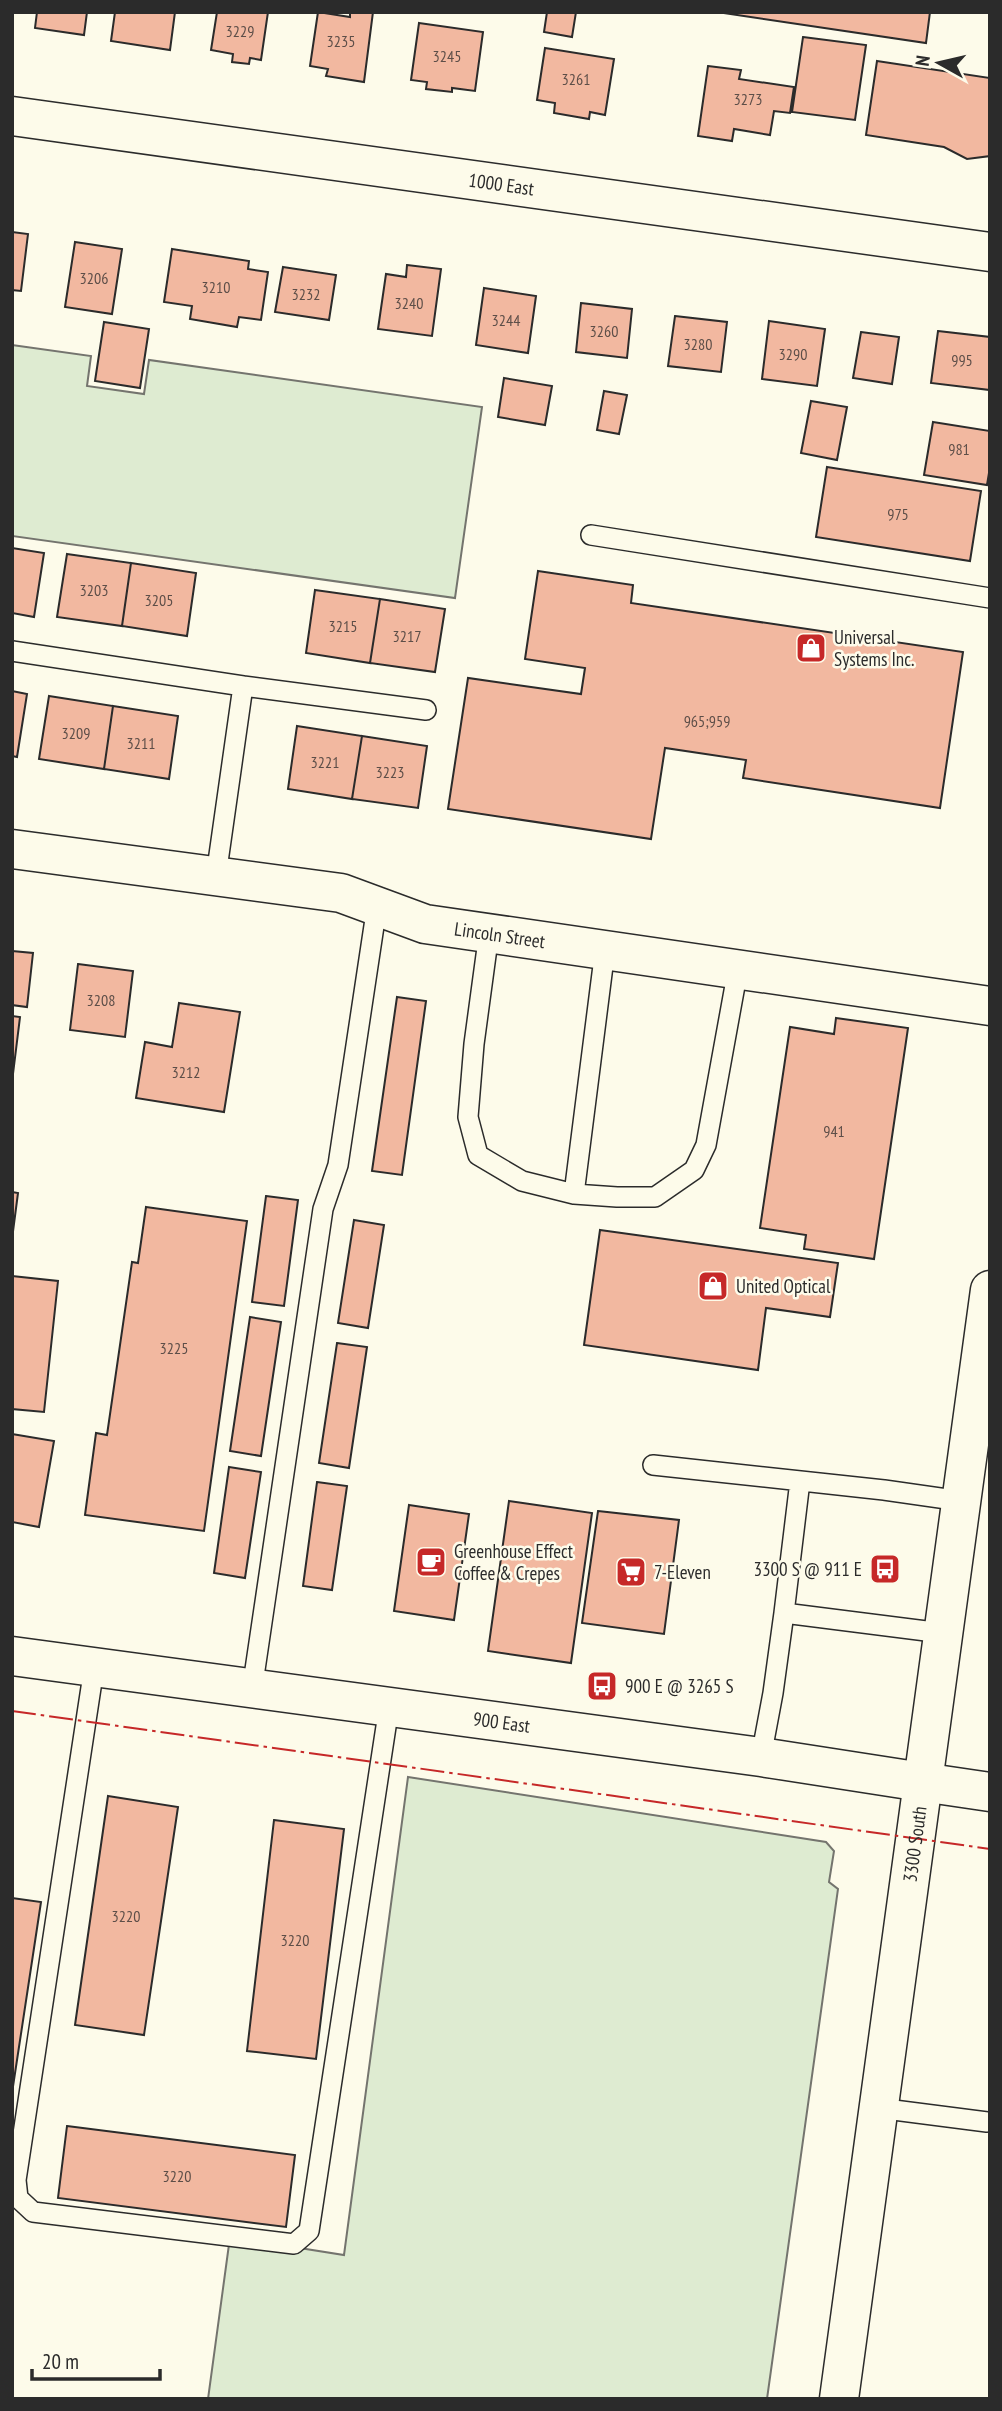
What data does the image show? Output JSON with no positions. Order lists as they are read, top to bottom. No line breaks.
{"streets":{"street":["1000 East","Lincoln Street","900 East","3300 South"]},"crossings":[["900 East","3300 South"]],"places":{"shop":["Universal Systems Inc.","United Optical"],"cafe":["Greenhouse Effect Coffee & Crepes"],"bus stop":["3300 S @ 911 E","900 E @ 3265 S"],"supermarket":["7-Eleven"]},"house_numbers":["3229","3235","3245","3261","3273","3206","3210","3232","3240","3244","3260","3280","3290","995","981","975","3203","3205","3215","3217","965;959","3209","3211","3221","3223","3208","3212","941","3225","3220","3220","3220"],"scale_bar":"20 m","north":"left"}
